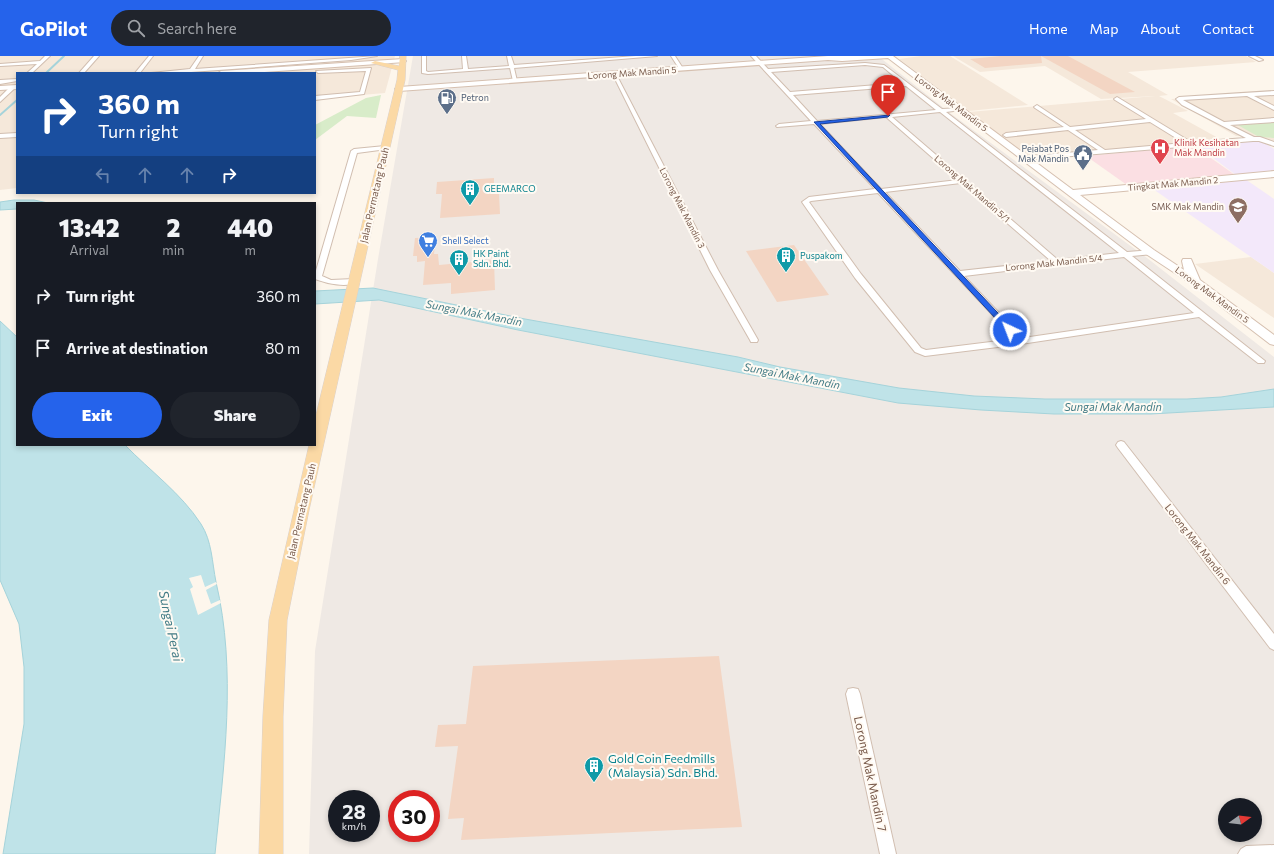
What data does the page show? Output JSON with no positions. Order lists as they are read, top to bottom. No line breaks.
{"streets":{"main road":["Jalan Permatang Pauh"],"street":["Lorong Mak Mandin 5","Tingkat Mak Mandin 2","Lorong Mak Mandin 5/1","Lorong Mak Mandin 3","Lorong Mak Mandin 5/4","Lorong Mak Mandin 6","Lorong Mak Mandin 7"]},"crossings":[["Lorong Mak Mandin 5","Tingkat Mak Mandin 2"],["Lorong Mak Mandin 5","Jalan Permatang Pauh"],["Lorong Mak Mandin 5","Lorong Mak Mandin 3"],["Lorong Mak Mandin 5","Lorong Mak Mandin 5/4"],["Lorong Mak Mandin 5/1","Lorong Mak Mandin 5/4"]],"water":["Sungai Mak Mandin","Sungai Perai"],"places":{"fuel station":["Petron"],"hospital":["Klinik Kesihatan Mak Mandin"],"public building":["Pejabat Pos Mak Mandin"],"building":["GEEMARCO","Puspakom","HK Paint Sdn. Bhd.","Gold Coin Feedmills (Malaysia) Sdn. Bhd."],"school or university":["SMK Mak Mandin"],"supermarket":["Shell Select"]},"north":"right","page":{"header":"GoPilot","search":"Search here","nav":["Home","Map","About","Contact"],"turn":["360 m","Turn right"],"eta":["13:42","Arrival","2","min","440","m"],"list":[{"name":"Turn right","value":"360 m"},{"name":"Arrive at destination","value":"80 m"}],"buttons":["Exit","Share"],"speed":"28 km/h","limit":"30"}}
